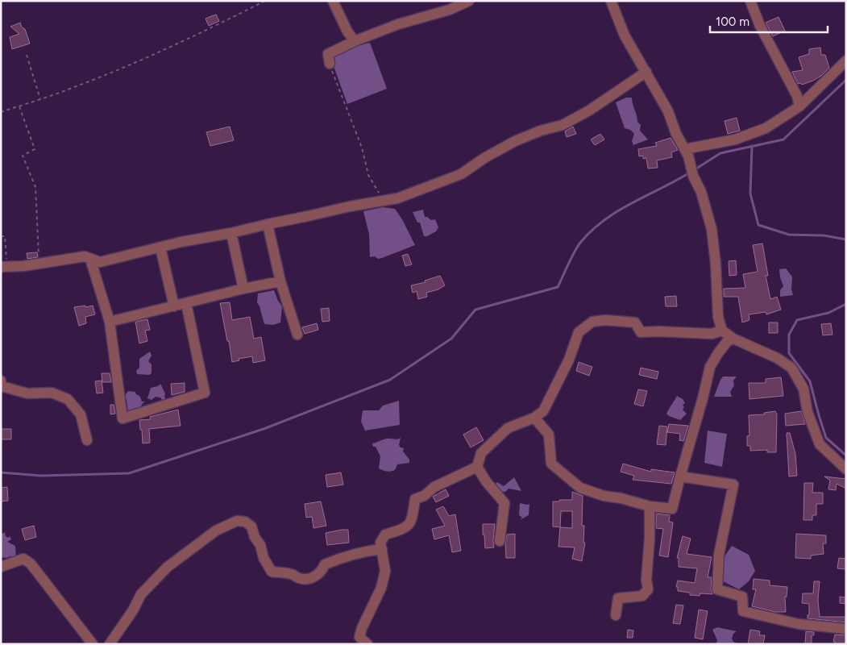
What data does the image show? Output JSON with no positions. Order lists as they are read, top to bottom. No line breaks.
{"scale_bar":"100 m"}
